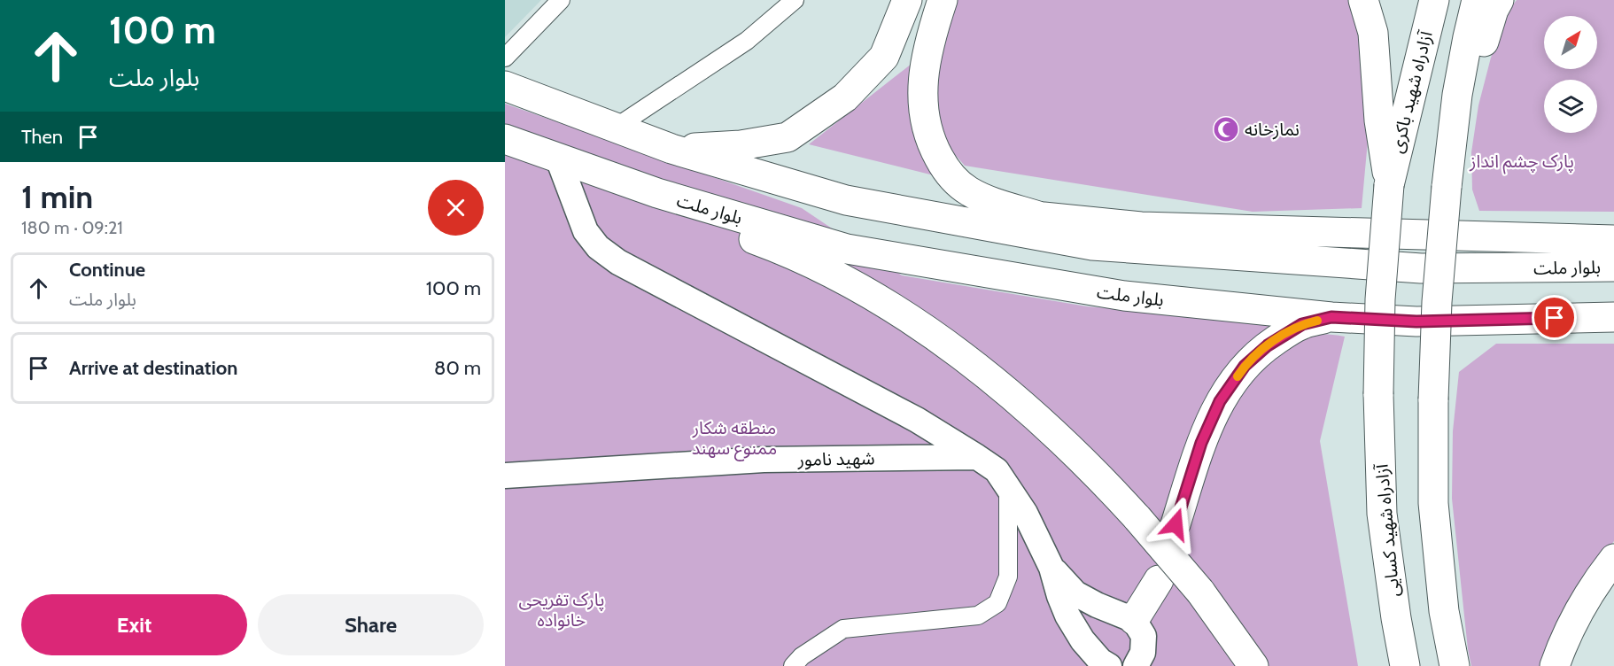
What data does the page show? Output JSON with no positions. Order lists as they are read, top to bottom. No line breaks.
{"streets":{"highway":["آزادراه شهید باکری","بلوار ملت","آزادراه شهید کسایی"],"street":["شهید نامور"]},"crossings":[["آزادراه شهید باکری","آزادراه شهید کسایی"]],"parks":["پارک چشم انداز","منطقه شکار ممنوع سهند","پارک تفریحی خانواده"],"places":{"mosque":["نمازخانه"]},"north":"top right","page":{"turn":["100 m","بلوار ملت"],"then":"Then","heading":["1 min","180 m · 09:21"],"list":[{"name":"Continue","note":"بلوار ملت","value":"100 m"},{"name":"Arrive at destination","value":"80 m"}],"buttons":["Exit","Share"]}}
